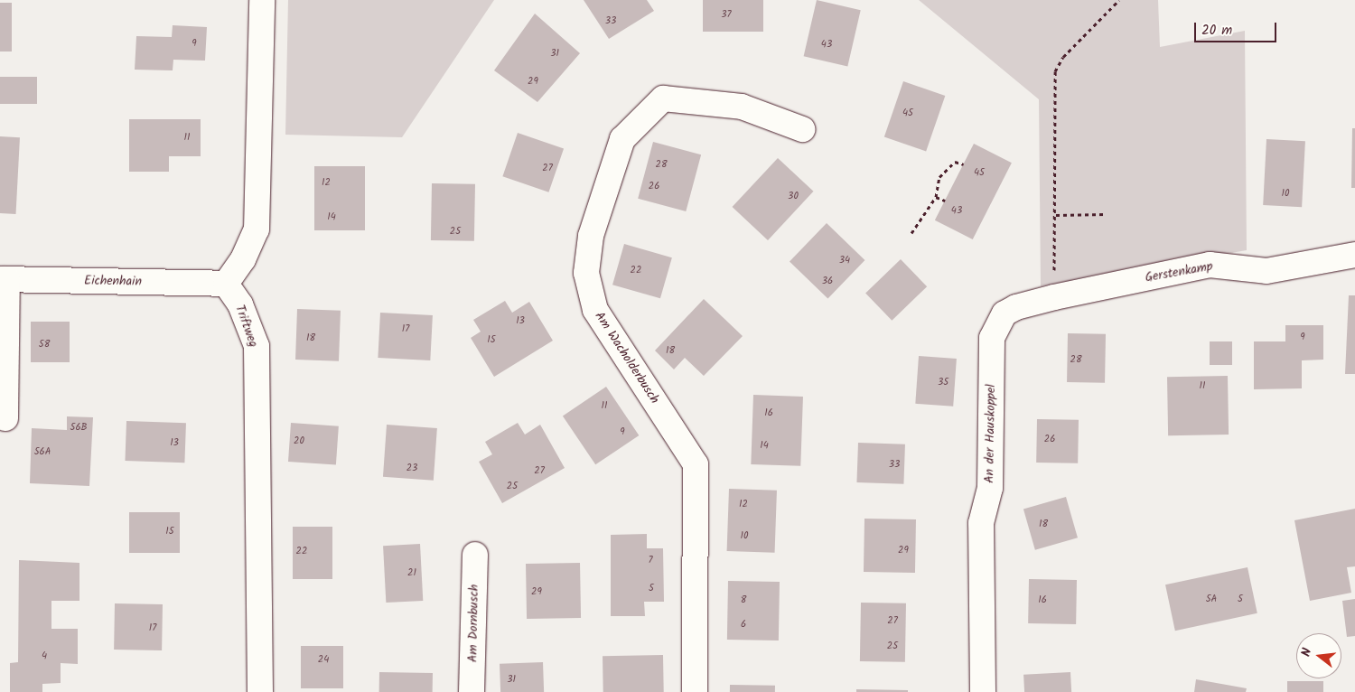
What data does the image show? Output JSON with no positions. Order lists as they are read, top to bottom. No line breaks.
{"streets":{"street":["Gerstenkamp","Eichenhain","Triftweg","Am Wacholderbusch","An der Hauskoppel","Am Dornbusch"]},"crossings":[["Gerstenkamp","An der Hauskoppel"],["Eichenhain","Triftweg"]],"house_numbers":["37","33","9","43","31","29","45","11","28","27","45","12","26","10","30","43","14","25","34","22","36","13","17","9","18","15","58","18","28","35","11","11","16","56B","9","26","20","13","14","56A","33","23","27","25","12","18","15","10","29","22","7","21","5","29","5A","5","8","16","27","6","17","25","4","24","31"],"scale_bar":"20 m","north":"left"}
